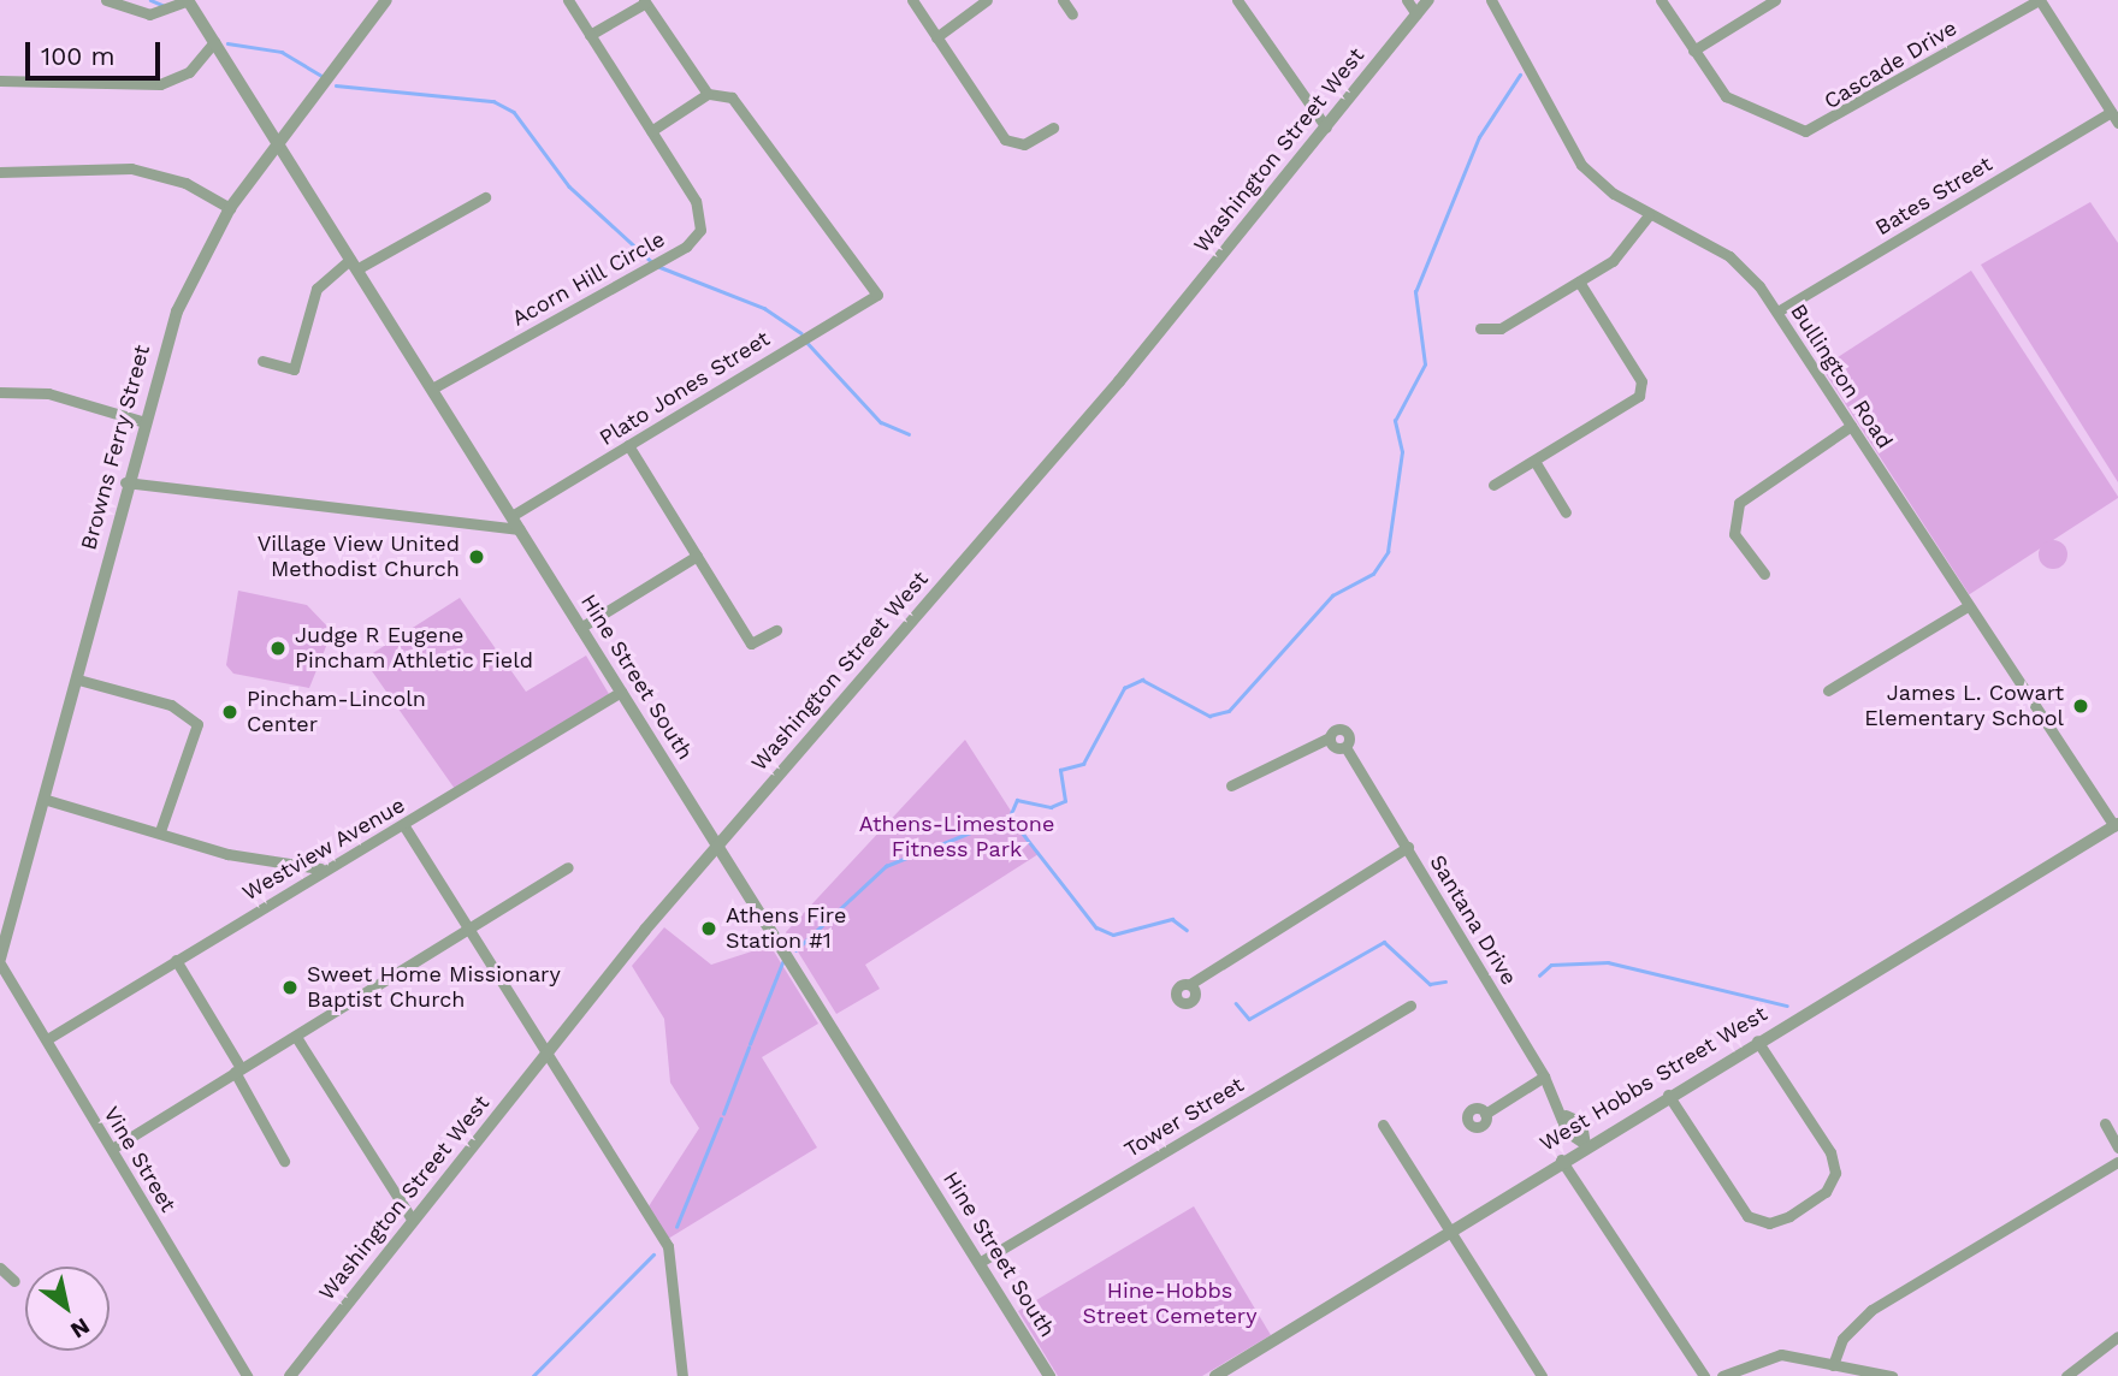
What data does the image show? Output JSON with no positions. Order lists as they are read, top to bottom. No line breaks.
{"streets":{"street":["Cascade Drive","Washington Street West","Bates Street","Acorn Hill Circle","Bullington Road","Plato Jones Street","Browns Ferry Street","Hine Street South","Westview Avenue","Santana Drive","West Hobbs Street West","Tower Street","Vine Street"]},"crossings":[["Washington Street West","Hine Street South"],["Bates Street","Bullington Road"],["Acorn Hill Circle","Hine Street South"],["Bullington Road","West Hobbs Street West"],["Plato Jones Street","Hine Street South"],["Browns Ferry Street","Hine Street South"],["Browns Ferry Street","Vine Street"],["Hine Street South","Westview Avenue"],["Hine Street South","Tower Street"],["Westview Avenue","Vine Street"],["Santana Drive","West Hobbs Street West"]],"parks":["Athens-Limestone Fitness Park","Hine-Hobbs Street Cemetery"],"places":["Village View United Methodist Church","Judge R Eugene Pincham Athletic Field","James L. Cowart Elementary School","Pincham-Lincoln Center","Athens Fire Station #1","Sweet Home Missionary Baptist Church"],"scale_bar":"100 m","north":"bottom right"}
